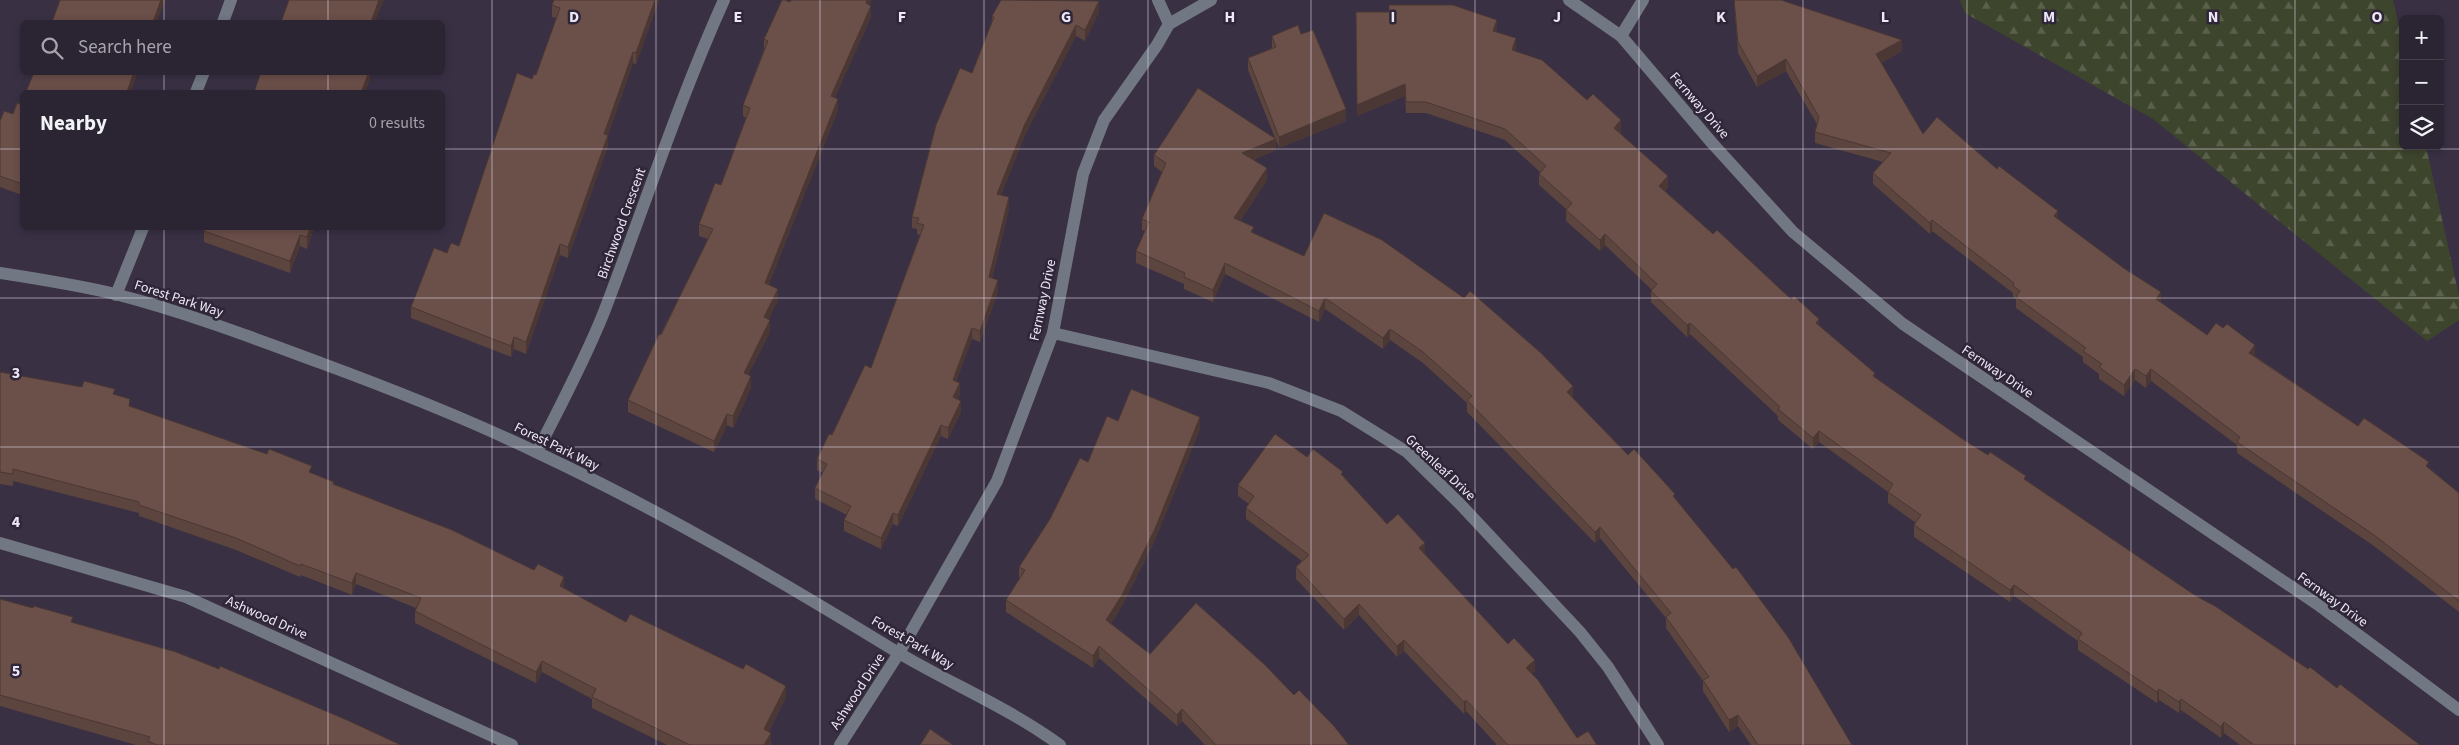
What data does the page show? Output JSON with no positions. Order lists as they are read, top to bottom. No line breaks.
{"streets":{"street":["Fernway Drive","Birchwood Crescent","Forest Park Way","Greenleaf Drive","Ashwood Drive"]},"crossings":[["Fernway Drive","Forest Park Way"],["Fernway Drive","Greenleaf Drive"],["Fernway Drive","Ashwood Drive"],["Birchwood Crescent","Forest Park Way"],["Forest Park Way","Ashwood Drive"]],"page":{"map_buttons":["+","−"],"search":"Search here","heading":["Nearby","0 results"]},"grid":{"columns":["D","E","F","G","H","I","J","K","L","M","N","O"],"rows":["3","4","5"]}}
